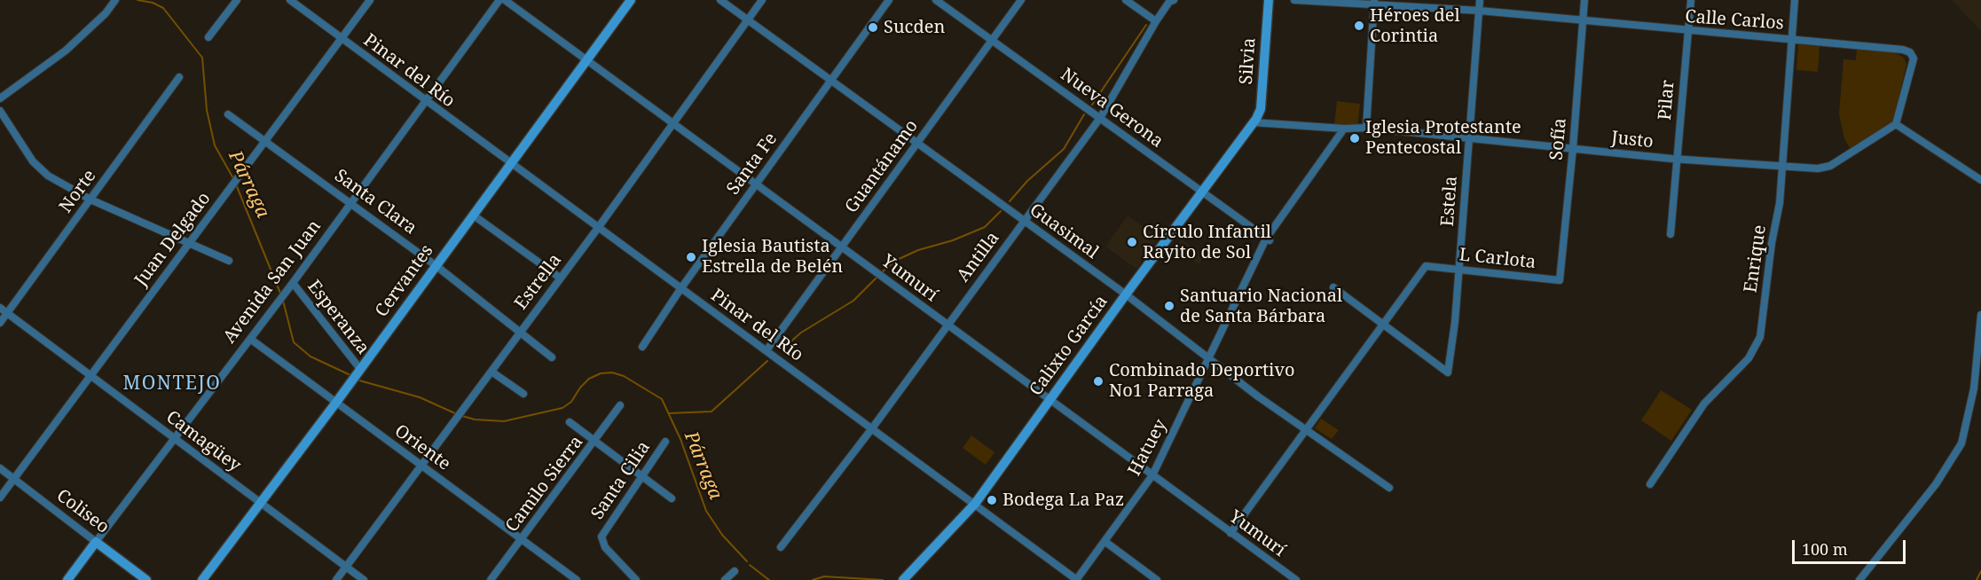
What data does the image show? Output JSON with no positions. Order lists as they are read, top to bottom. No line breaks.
{"streets":{"street":["Calle Carlos","Silvia","Pinar del Río","Pilar","Nueva Gerona","Sofía","Justo","Santa Fe","Guantánamo","Norte","Estela","Santa Clara","Guasimal","Juan Delgado","Antilla","L Carlota","Enrique","Yumurí","Cervantes","Avenida San Juan","Estrella","Esperanza","Calixto García","Camagüey","Oriente","Hatuey","Santa Cilia","Camilo Sierra","Coliseo"]},"crossings":[["Calle Carlos","Pilar"],["Calle Carlos","Sofía"],["Calle Carlos","Justo"],["Calle Carlos","Estela"],["Calle Carlos","Enrique"],["Silvia","Justo"],["Silvia","Calixto García"],["Pinar del Río","Santa Fe"],["Pinar del Río","Guantánamo"],["Pinar del Río","Juan Delgado"],["Pinar del Río","Antilla"],["Pinar del Río","Cervantes"],["Pinar del Río","Avenida San Juan"],["Pinar del Río","Estrella"],["Pinar del Río","Calixto García"],["Pinar del Río","Hatuey"],["Pilar","Justo"],["Nueva Gerona","Guantánamo"],["Nueva Gerona","Antilla"],["Nueva Gerona","Calixto García"],["Nueva Gerona","Hatuey"],["Sofía","Justo"],["Sofía","L Carlota"],["Justo","Estela"],["Justo","Enrique"],["Justo","Calixto García"],["Justo","Hatuey"],["Santa Fe","Guasimal"],["Santa Fe","Yumurí"],["Guantánamo","Guasimal"],["Guantánamo","Yumurí"],["Norte","Camagüey"],["Estela","L Carlota"],["Santa Clara","Juan Delgado"],["Santa Clara","Cervantes"],["Santa Clara","Avenida San Juan"],["Santa Clara","Estrella"],["Guasimal","Antilla"],["Guasimal","Estrella"],["Guasimal","Calixto García"],["Guasimal","Hatuey"],["Juan Delgado","Camagüey"],["Juan Delgado","Coliseo"],["Antilla","Yumurí"],["Yumurí","Cervantes"],["Yumurí","Estrella"],["Yumurí","Calixto García"],["Yumurí","Hatuey"],["Cervantes","Esperanza"],["Cervantes","Camagüey"],["Cervantes","Oriente"],["Avenida San Juan","Esperanza"],["Avenida San Juan","Camagüey"],["Avenida San Juan","Oriente"],["Avenida San Juan","Coliseo"],["Estrella","Camagüey"],["Estrella","Oriente"],["Oriente","Camilo Sierra"]],"districts":["MONTEJO"],"water":["Párraga"],"places":["Héroes del Corintia","Sucden","Iglesia Protestante Pentecostal","Círculo Infantil Rayito de Sol","Iglesia Bautista Estrella de Belén","Santuario Nacional de Santa Bárbara","Combinado Deportivo No1 Parraga","Bodega La Paz"],"scale_bar":"100 m"}
